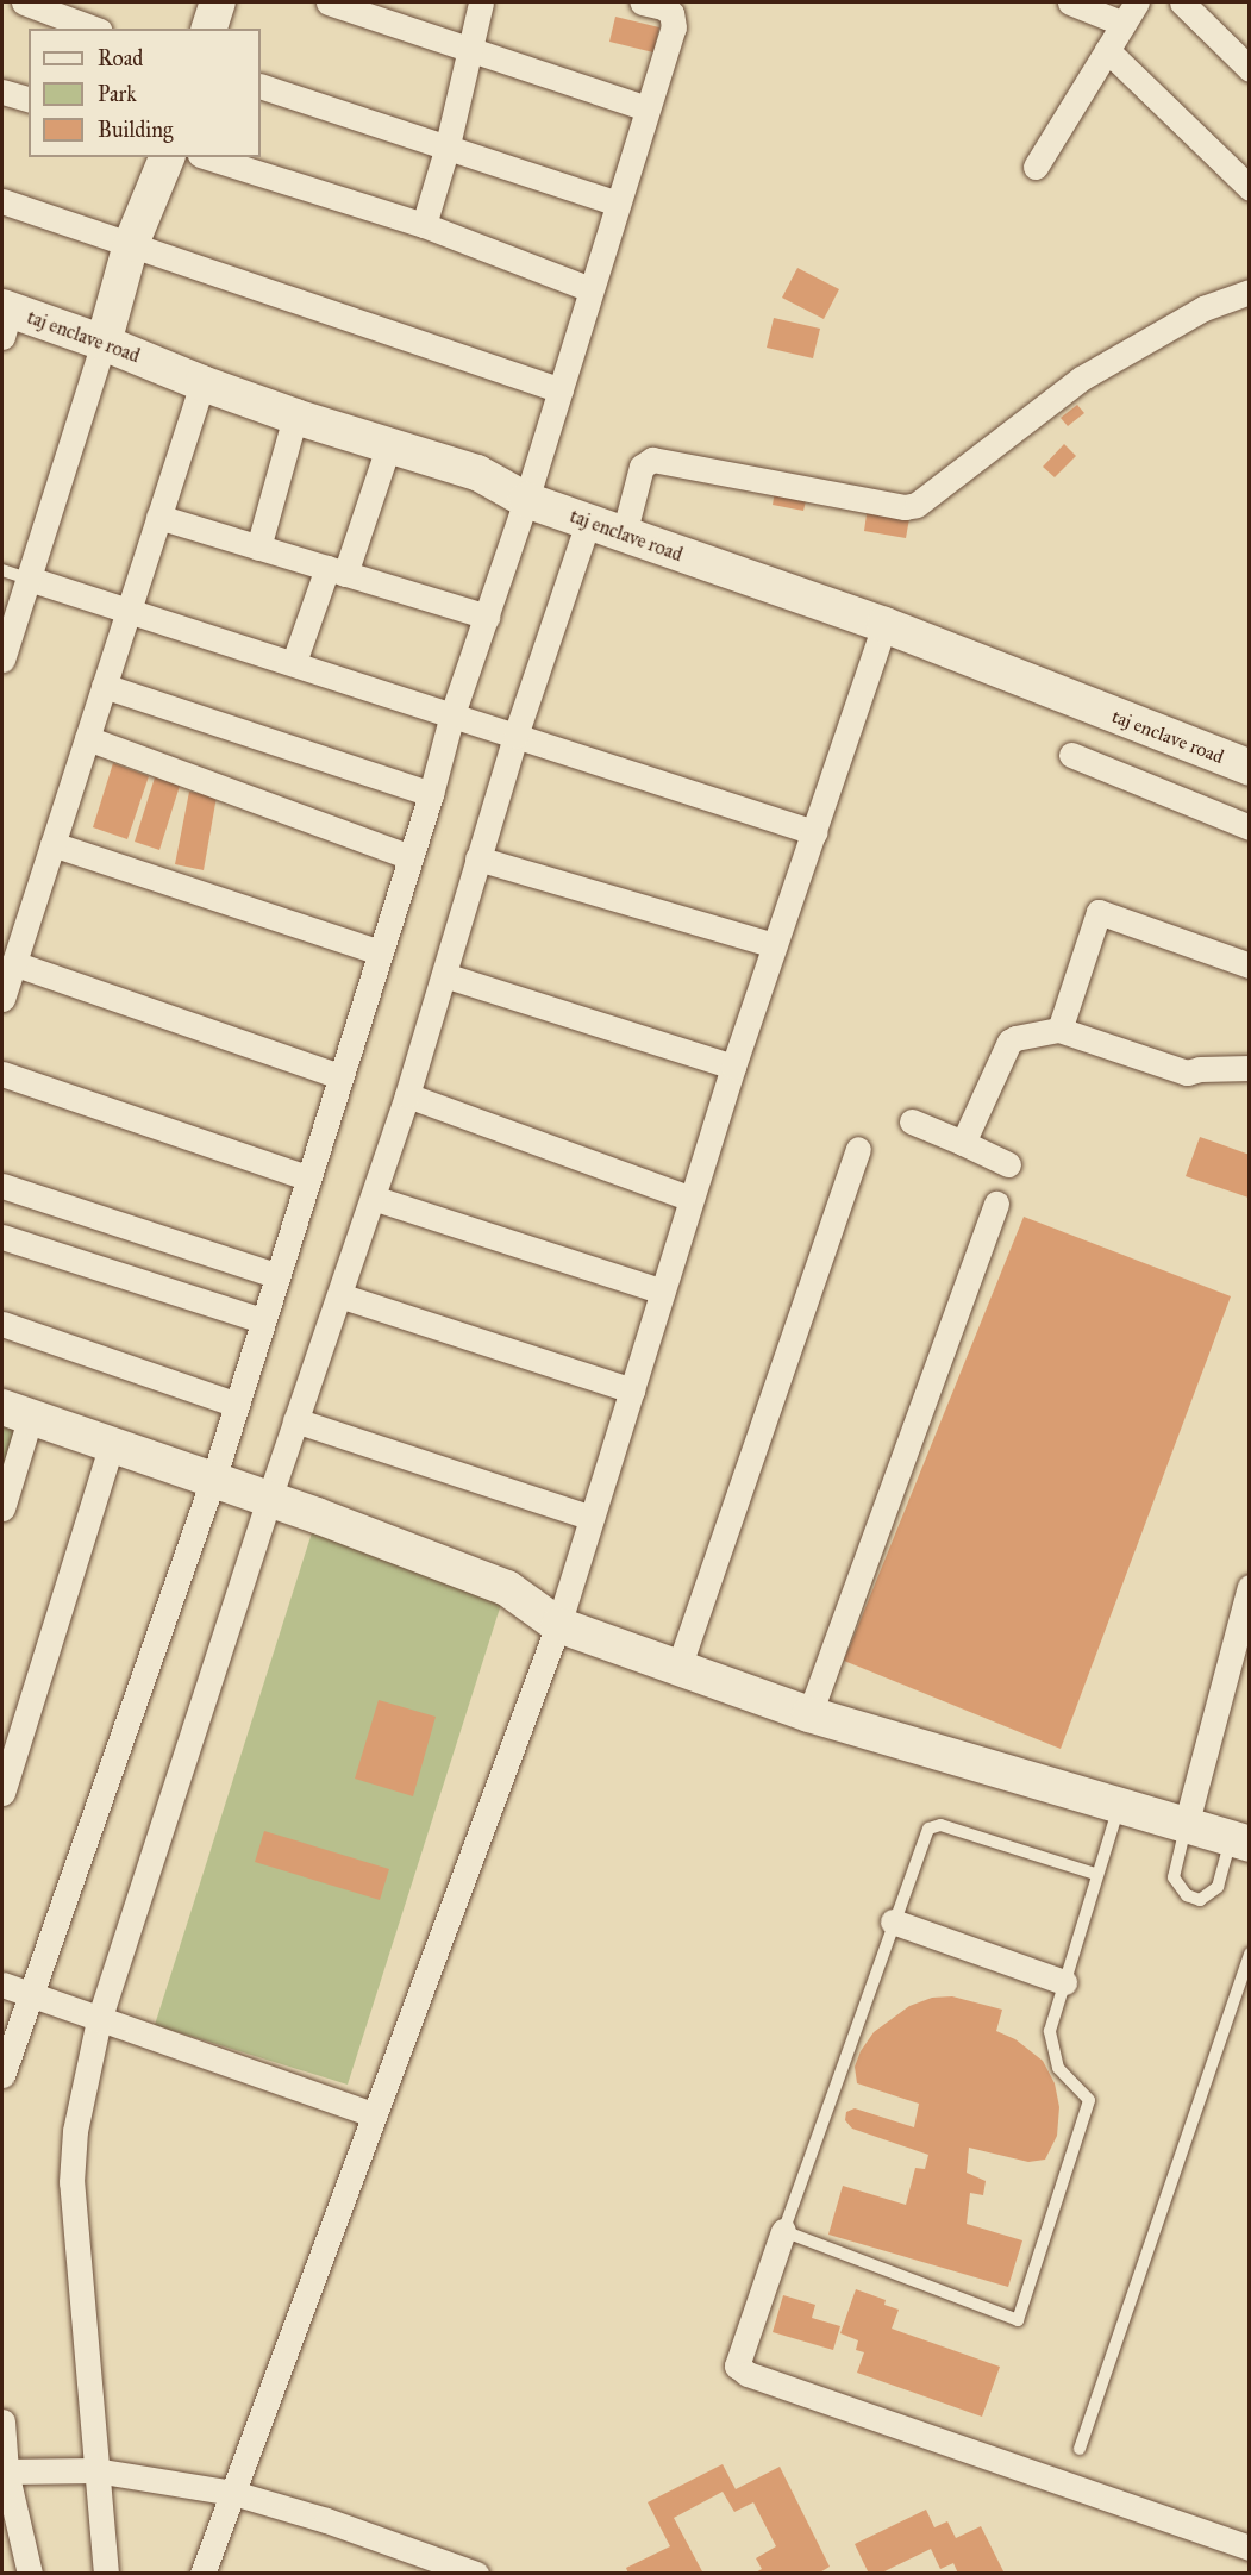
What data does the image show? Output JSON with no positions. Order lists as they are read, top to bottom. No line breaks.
{"streets":{"street":["taj enclave road"]},"legend":["Road","Park","Building"]}
